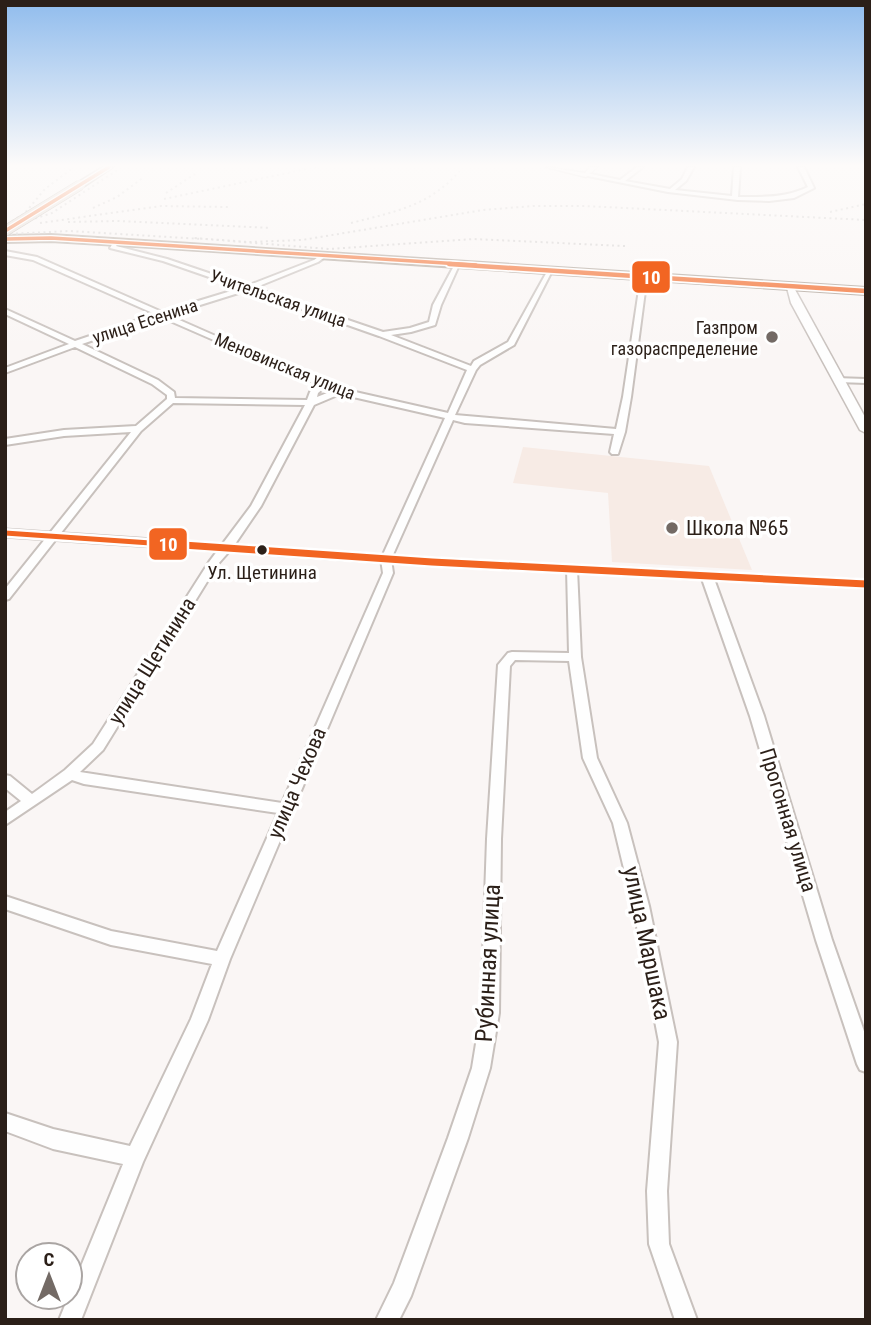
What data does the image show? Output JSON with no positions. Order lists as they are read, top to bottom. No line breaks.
{"streets":{"street":["Учительская улица","улица Есенина","Меновинская улица","улица Щетинина","улица Чехова","Прогонная улица","улица Маршака","Рубинная улица"]},"crossings":[["Учительская улица","улица Есенина"],["Учительская улица","улица Чехова"],["улица Есенина","Меновинская улица"],["Меновинская улица","улица Щетинина"],["Меновинская улица","улица Чехова"],["улица Маршака","Рубинная улица"]],"places":["Газпром газораспределение","Школа №65","Ул. Щетинина"],"lines":["transit line 10"],"north":"top"}
